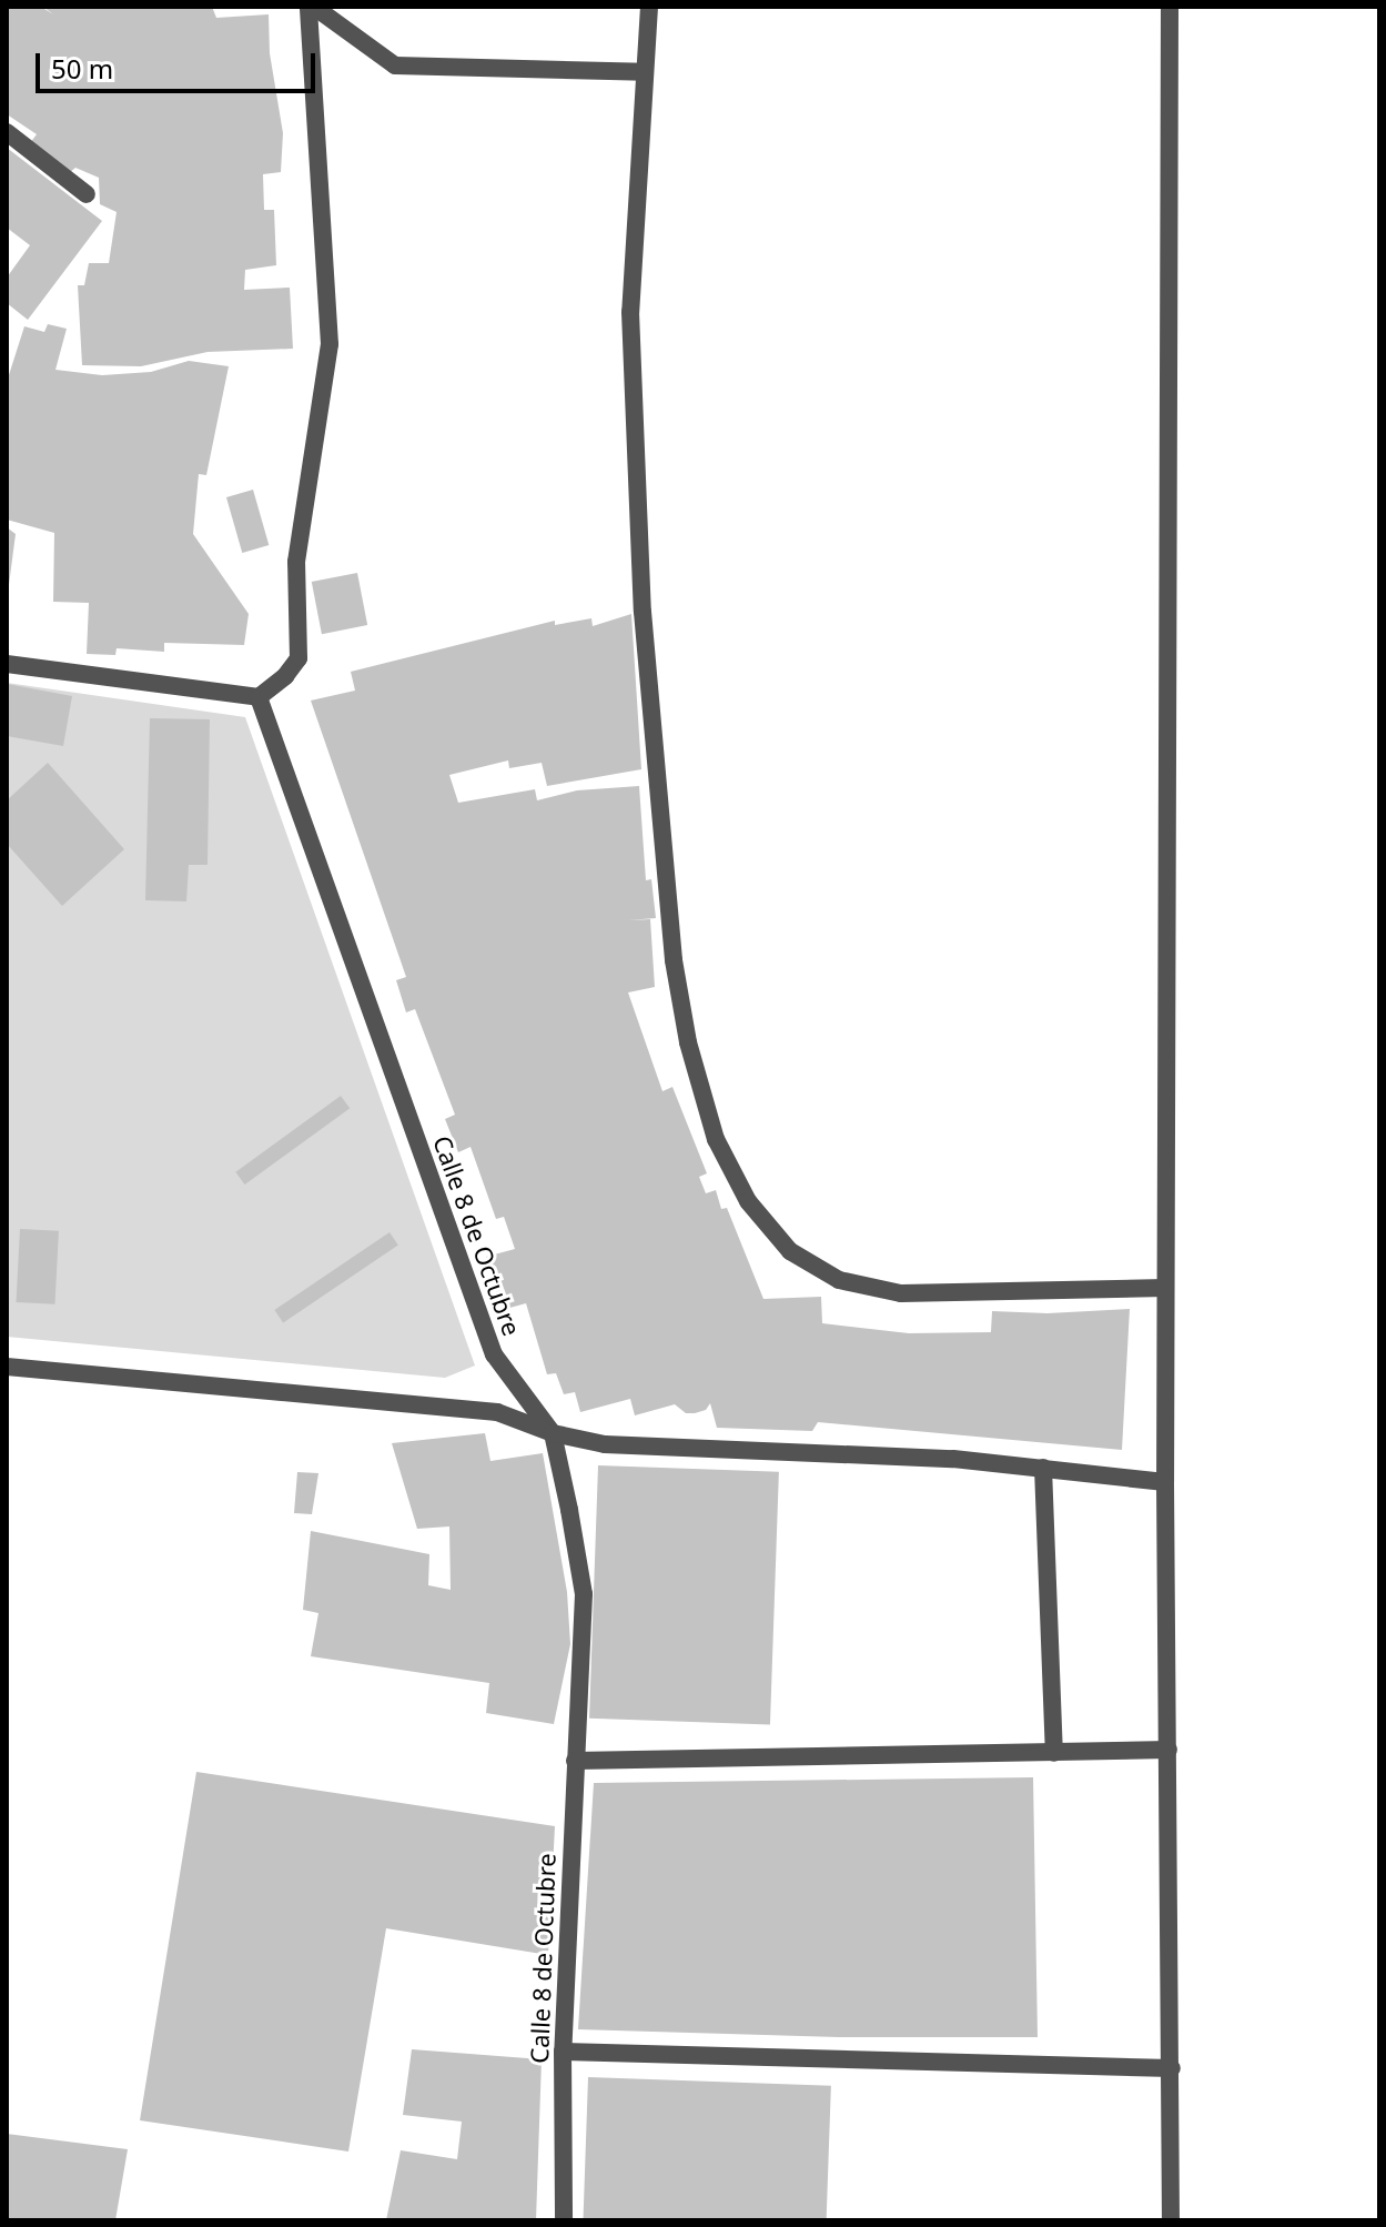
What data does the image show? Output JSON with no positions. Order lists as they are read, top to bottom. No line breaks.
{"streets":{"street":["Calle 8 de Octubre"]},"scale_bar":"50 m"}
